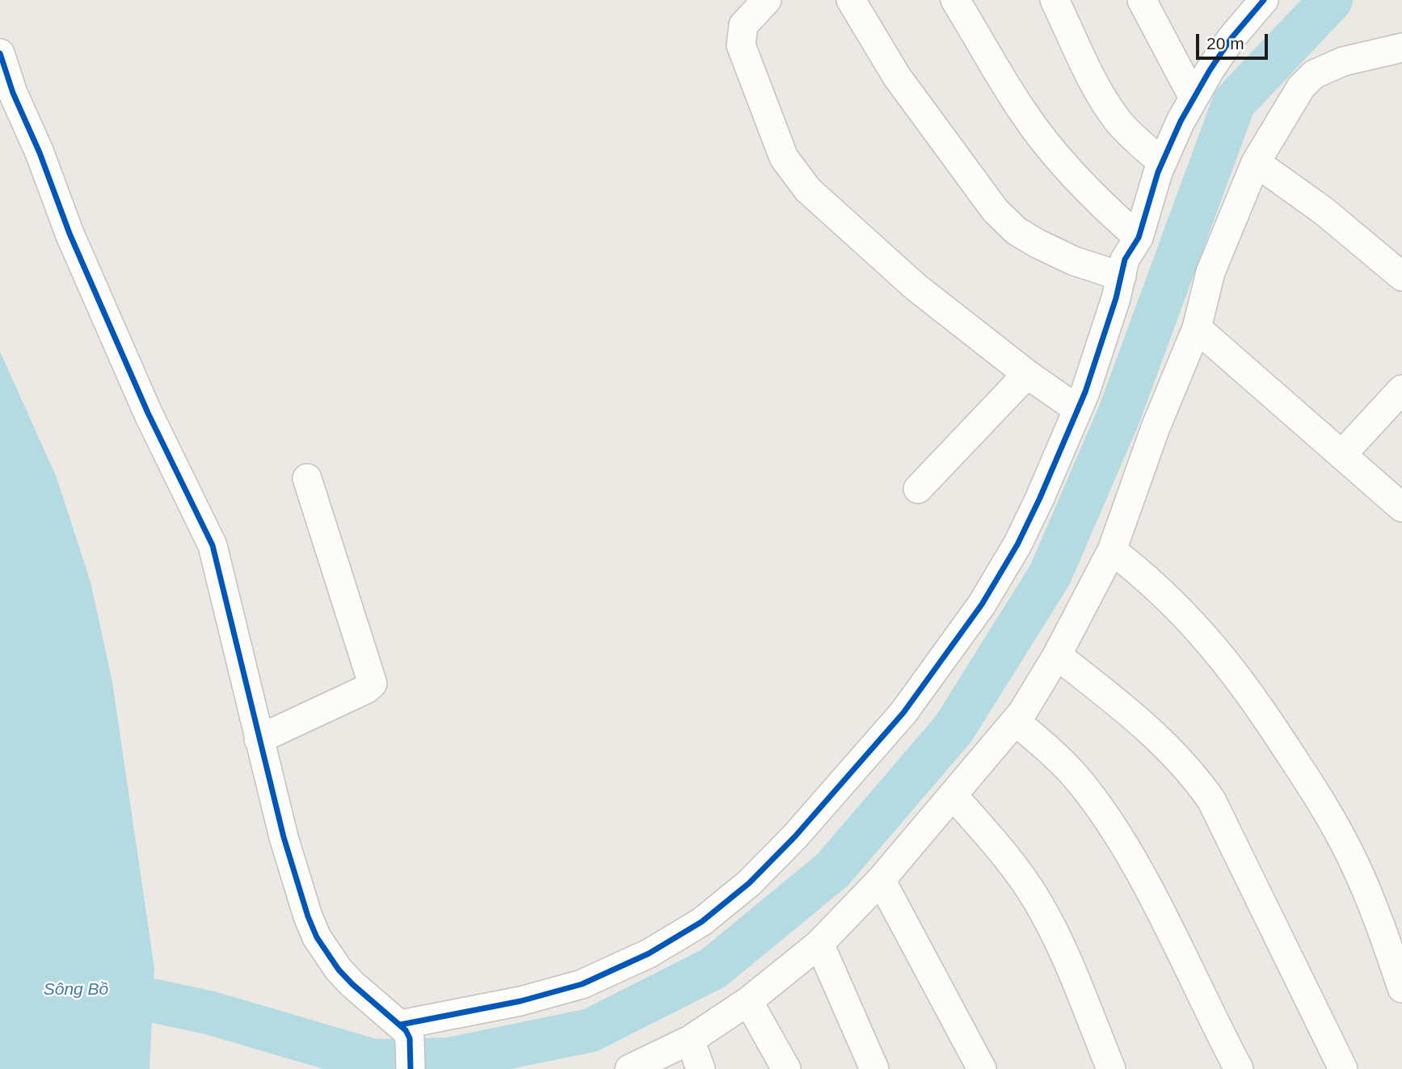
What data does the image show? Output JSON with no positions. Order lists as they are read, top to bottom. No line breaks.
{"water":["Sông Bồ"],"scale_bar":"20 m"}
